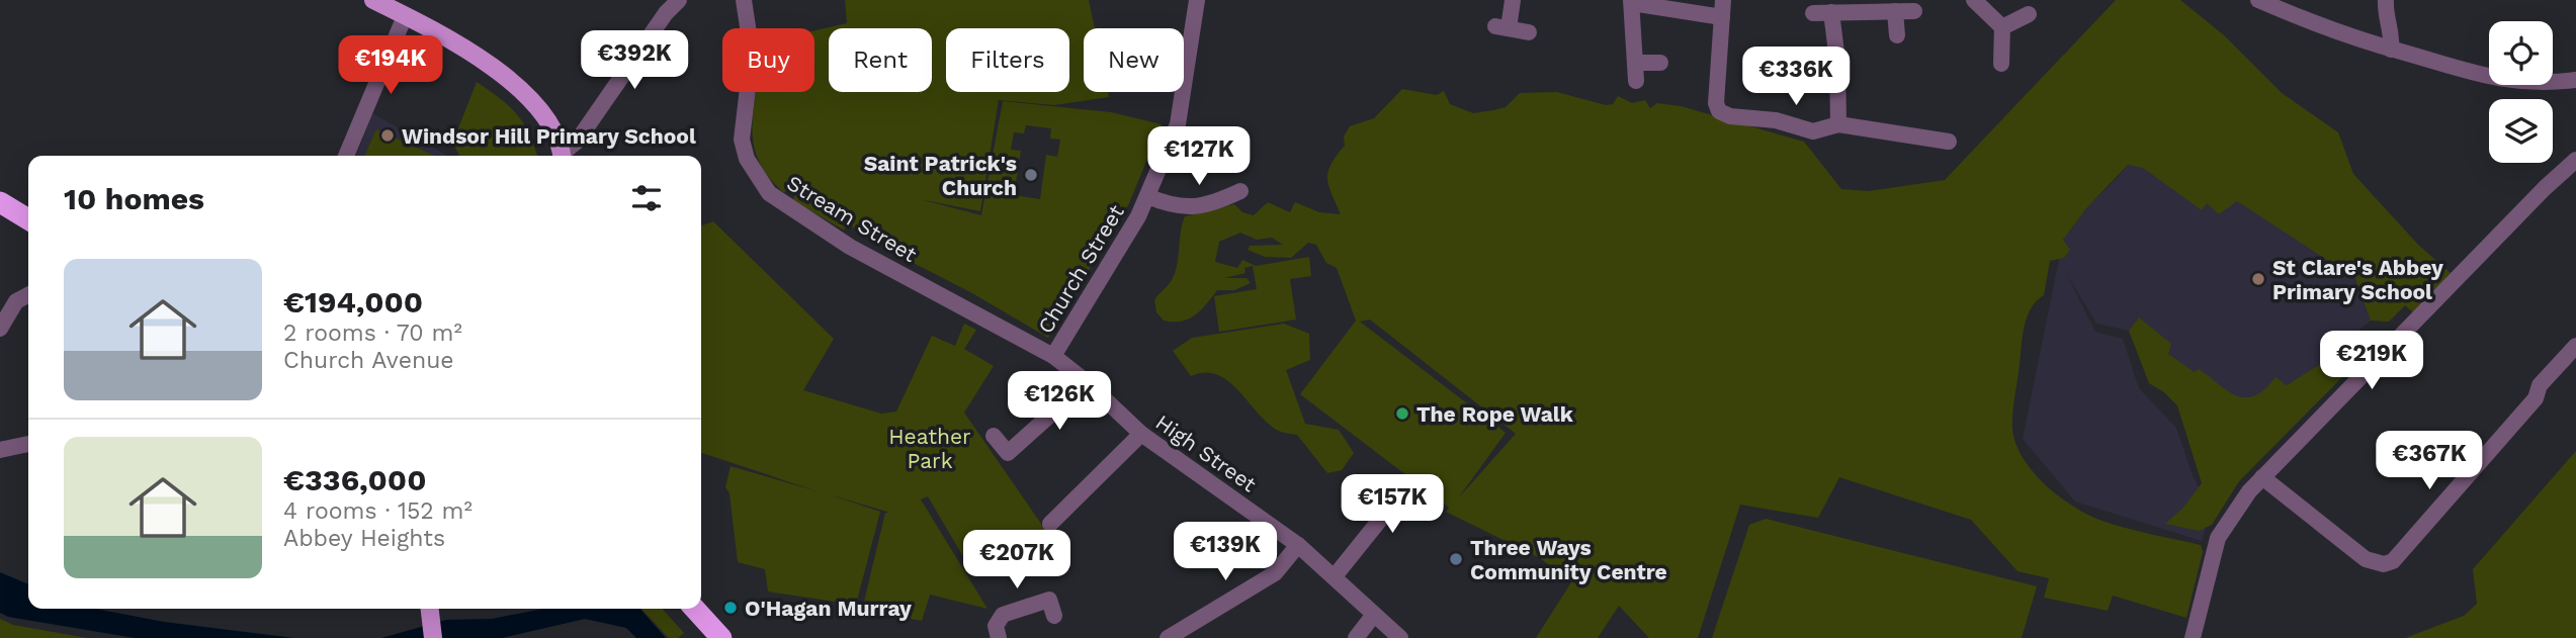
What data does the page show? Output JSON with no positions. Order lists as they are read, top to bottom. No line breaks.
{"streets":{"street":["Stream Street","Church Street","High Street"]},"crossings":[["Stream Street","Church Street"],["Stream Street","High Street"],["Church Street","High Street"]],"parks":["Heather Park"],"places":["Windsor Hill Primary School","Saint Patrick's Church","St Clare's Abbey Primary School","The Rope Walk","Three Ways Community Centre","O'Hagan Murray"],"page":{"chip":["Buy","Rent","Filters","New"],"price":["€392K","€194K","€336K","€127K","€219K","€126K","€367K","€157K","€139K","€207K"],"heading":"10 homes","list":[{"name":"€194,000","note":"2 rooms · 70 m² · Church Avenue"},{"name":"€336,000","note":"4 rooms · 152 m² · Abbey Heights"}]}}
